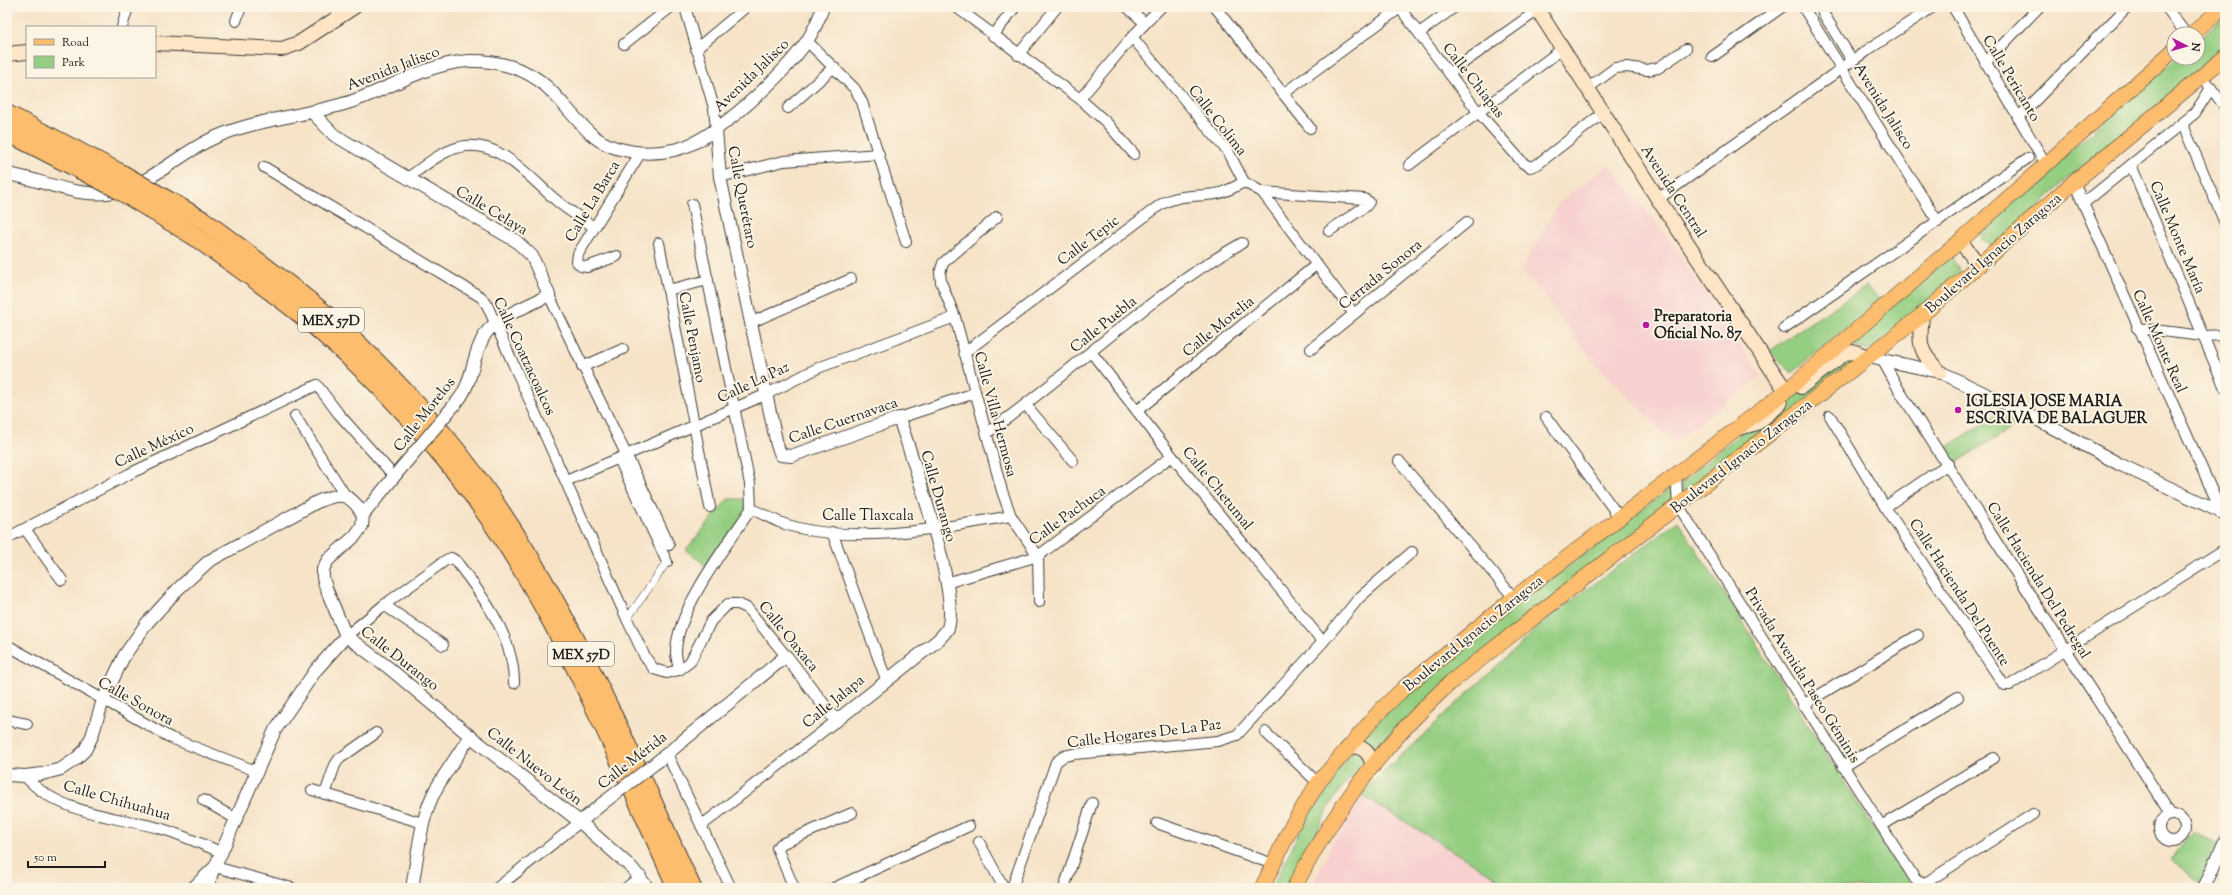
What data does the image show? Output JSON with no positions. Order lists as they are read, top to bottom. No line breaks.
{"streets":{"highway":["MEX 57D"],"main road":["Avenida Central","Boulevard Ignacio Zaragoza"],"street":["Avenida Jalisco","Calle Pericanto","Calle Chiapas","Calle Colima","Calle Querétaro","Calle La Barca","Calle Celaya","Calle Monte María","Calle Tepic","Cerrada Sonora","Calle Puebla","Calle Morelia","Calle Penjamo","Calle Monte Real","Calle Coatzacoalcos","Calle La Paz","Calle Morelos","Calle Villa Hermosa","Calle Cuernavaca","Calle México","Calle Chetumal","Calle Durango","Calle Tlaxcala","Calle Pachuca","Calle Hacienda Del Pedregal","Calle Hacienda Del Puente","Calle Oaxaca","Privada Avenida Paseo Géminis","Calle Sonora","Calle Jalapa","Calle Hogares De La Paz","Calle Mérida","Calle Nuevo León","Calle Chihuahua"]},"crossings":[["Avenida Jalisco","Calle Querétaro"],["Avenida Jalisco","Calle La Barca"],["Avenida Jalisco","Calle Celaya"],["Calle Pericanto","Boulevard Ignacio Zaragoza"],["Calle Chiapas","Avenida Central"],["Calle Colima","Calle Tepic"],["Avenida Central","Boulevard Ignacio Zaragoza"],["Calle Querétaro","Calle La Paz"],["Calle Querétaro","Calle Cuernavaca"],["Calle Celaya","Calle La Paz"],["Calle Tepic","Calle Villa Hermosa"],["Boulevard Ignacio Zaragoza","Calle Monte Real"],["Boulevard Ignacio Zaragoza","Privada Avenida Paseo Géminis"],["Calle Puebla","Calle Villa Hermosa"],["Calle Puebla","Calle Chetumal"],["Calle Morelia","Calle Chetumal"],["Calle Penjamo","Calle La Paz"],["Calle Coatzacoalcos","Calle La Paz"],["Calle Coatzacoalcos","Calle Morelos"],["Calle Coatzacoalcos","Calle Oaxaca"],["Calle La Paz","Calle Villa Hermosa"],["Calle La Paz","Calle Cuernavaca"],["Calle Morelos","Calle México"],["Calle Morelos","Calle Durango"],["Calle Villa Hermosa","Calle Cuernavaca"],["Calle Villa Hermosa","Calle Tlaxcala"],["Calle Villa Hermosa","Calle Pachuca"],["Calle Cuernavaca","Calle Durango"],["Calle Chetumal","Calle Pachuca"],["Calle Chetumal","Calle Hogares De La Paz"],["Calle Durango","Calle Tlaxcala"],["Calle Durango","Calle Pachuca"],["Calle Durango","Calle Jalapa"],["Calle Durango","Calle Nuevo León"],["Calle Pachuca","Calle Jalapa"],["Calle Hacienda Del Pedregal","Calle Hacienda Del Puente"],["Calle Oaxaca","Calle Jalapa"],["Calle Oaxaca","Calle Mérida"],["Calle Mérida","Calle Nuevo León"]],"places":["Preparatoria Oficial No. 87","IGLESIA JOSE MARIA ESCRIVA DE BALAGUER"],"legend":["Road","Park"],"scale_bar":"50 m","north":"right"}
